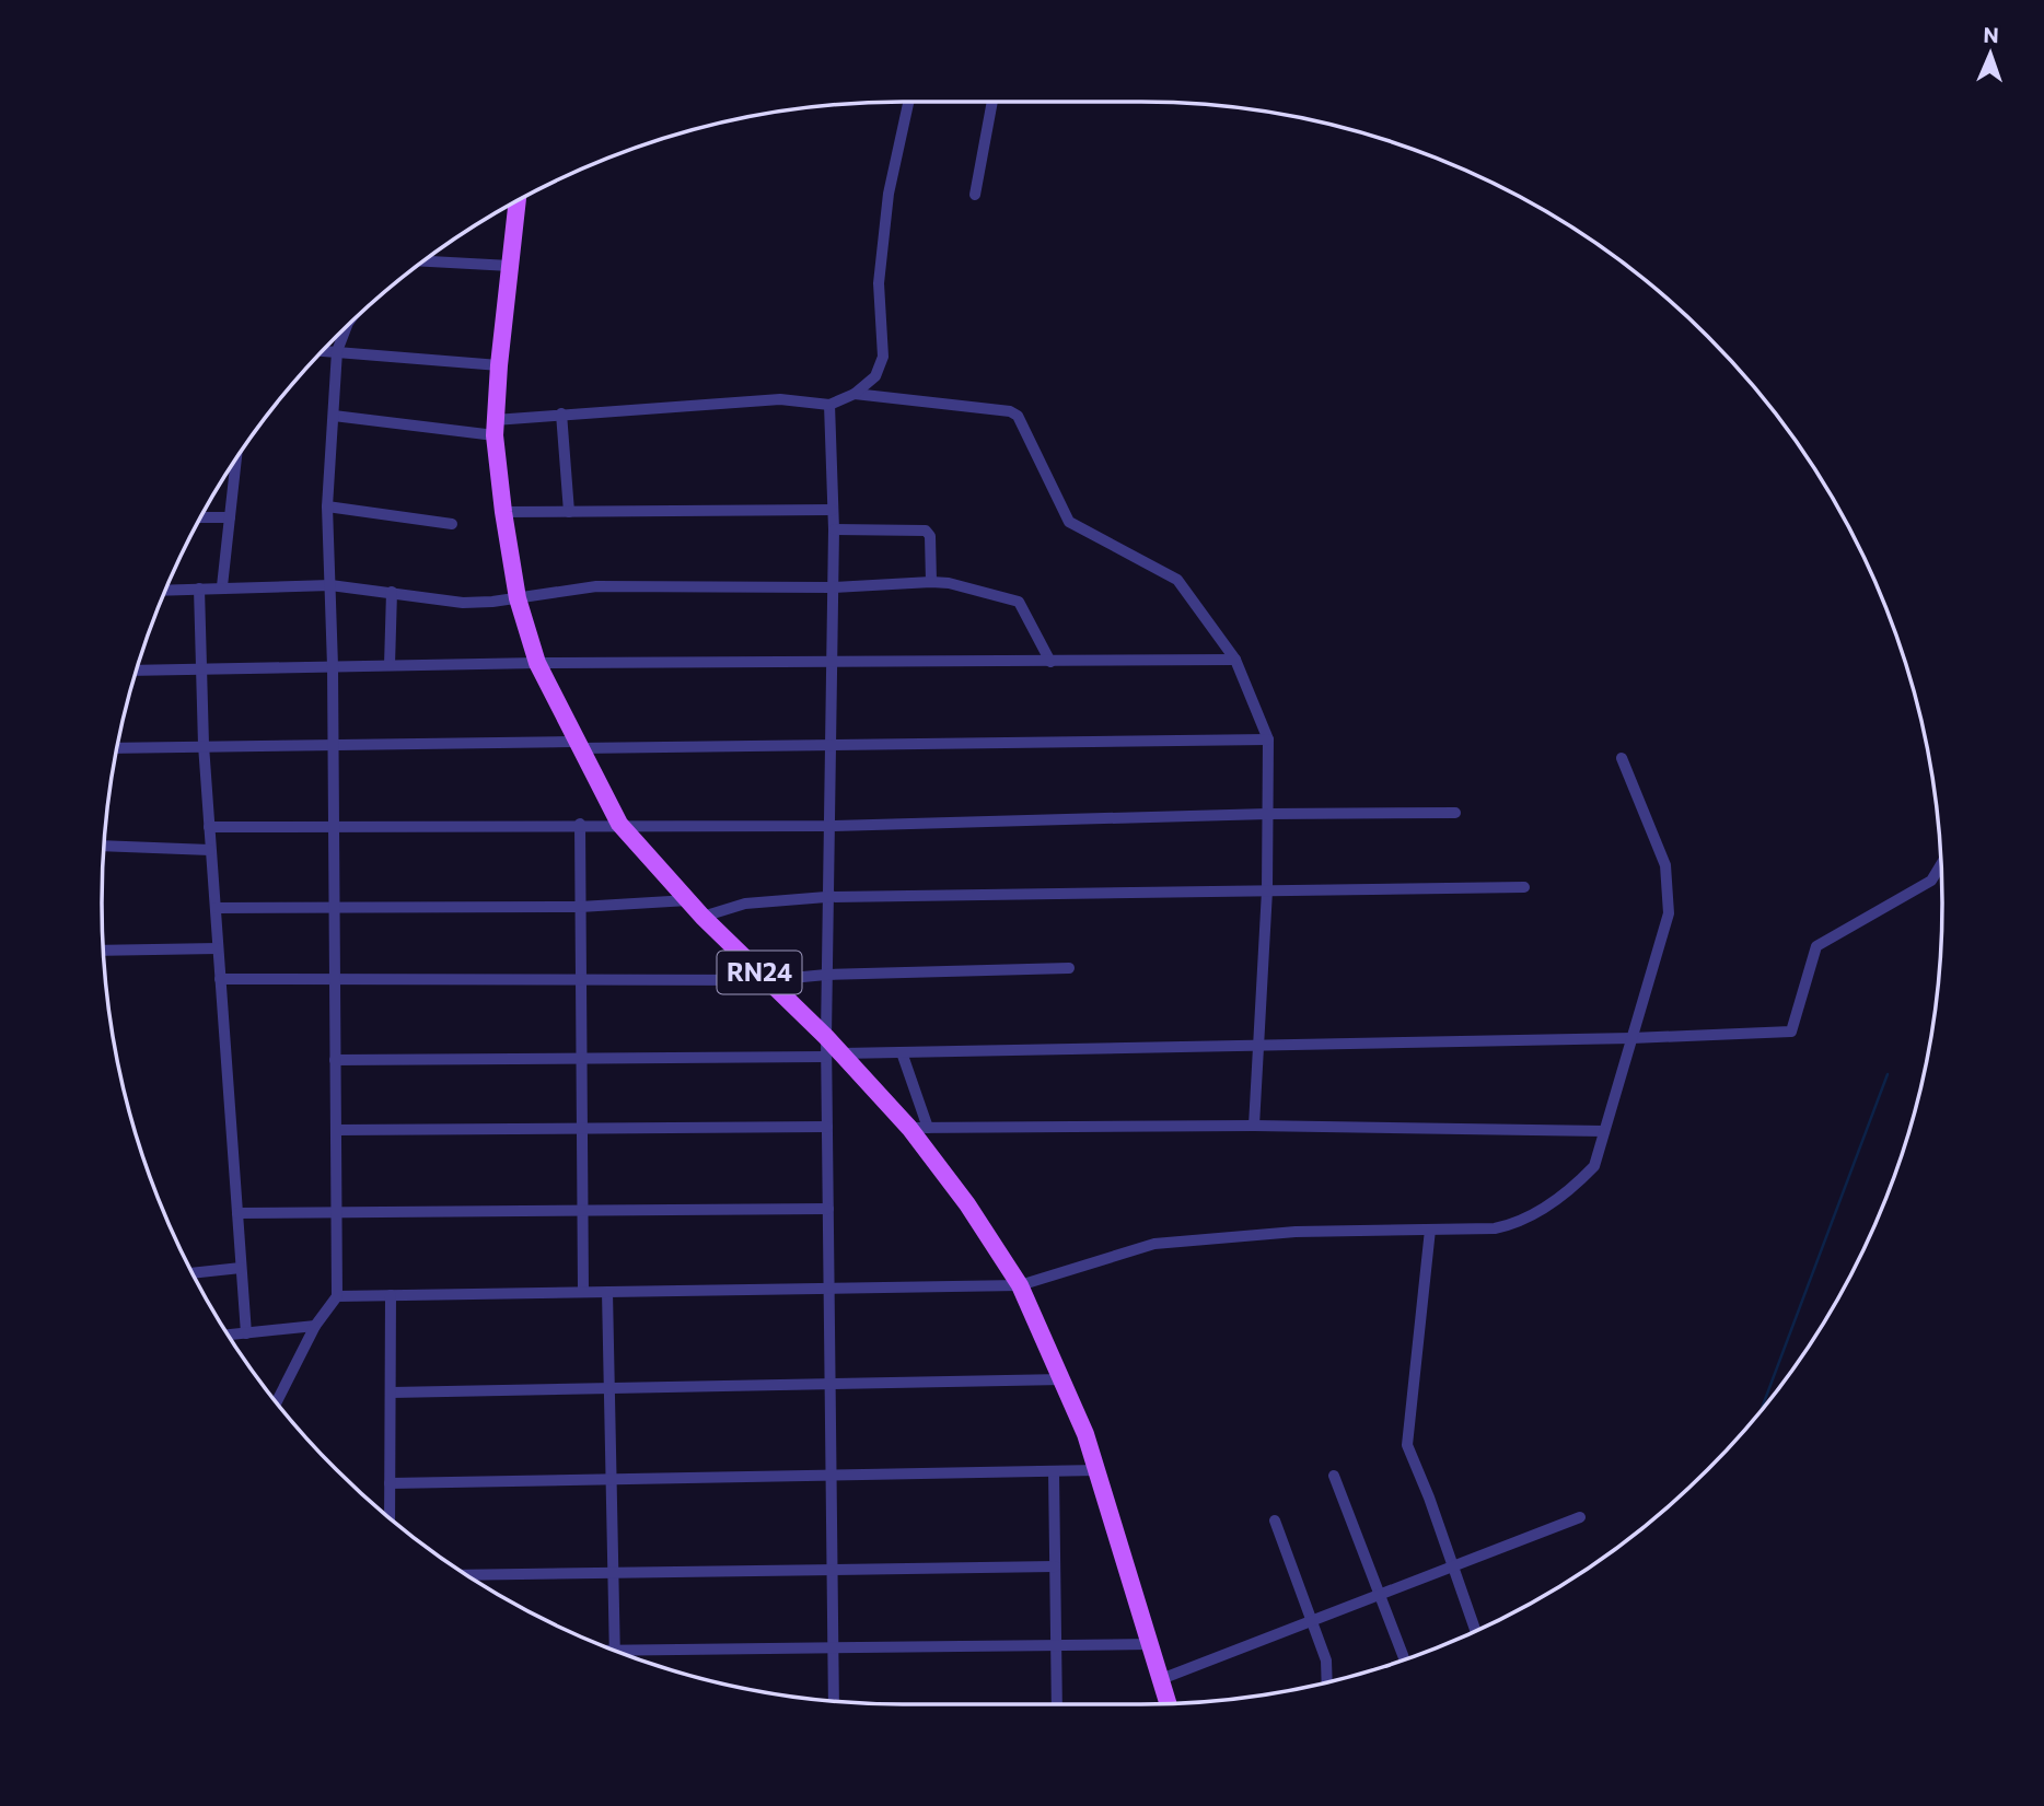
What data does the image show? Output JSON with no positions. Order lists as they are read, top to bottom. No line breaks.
{"streets":{"main road":["RN24"]},"north":"top"}
